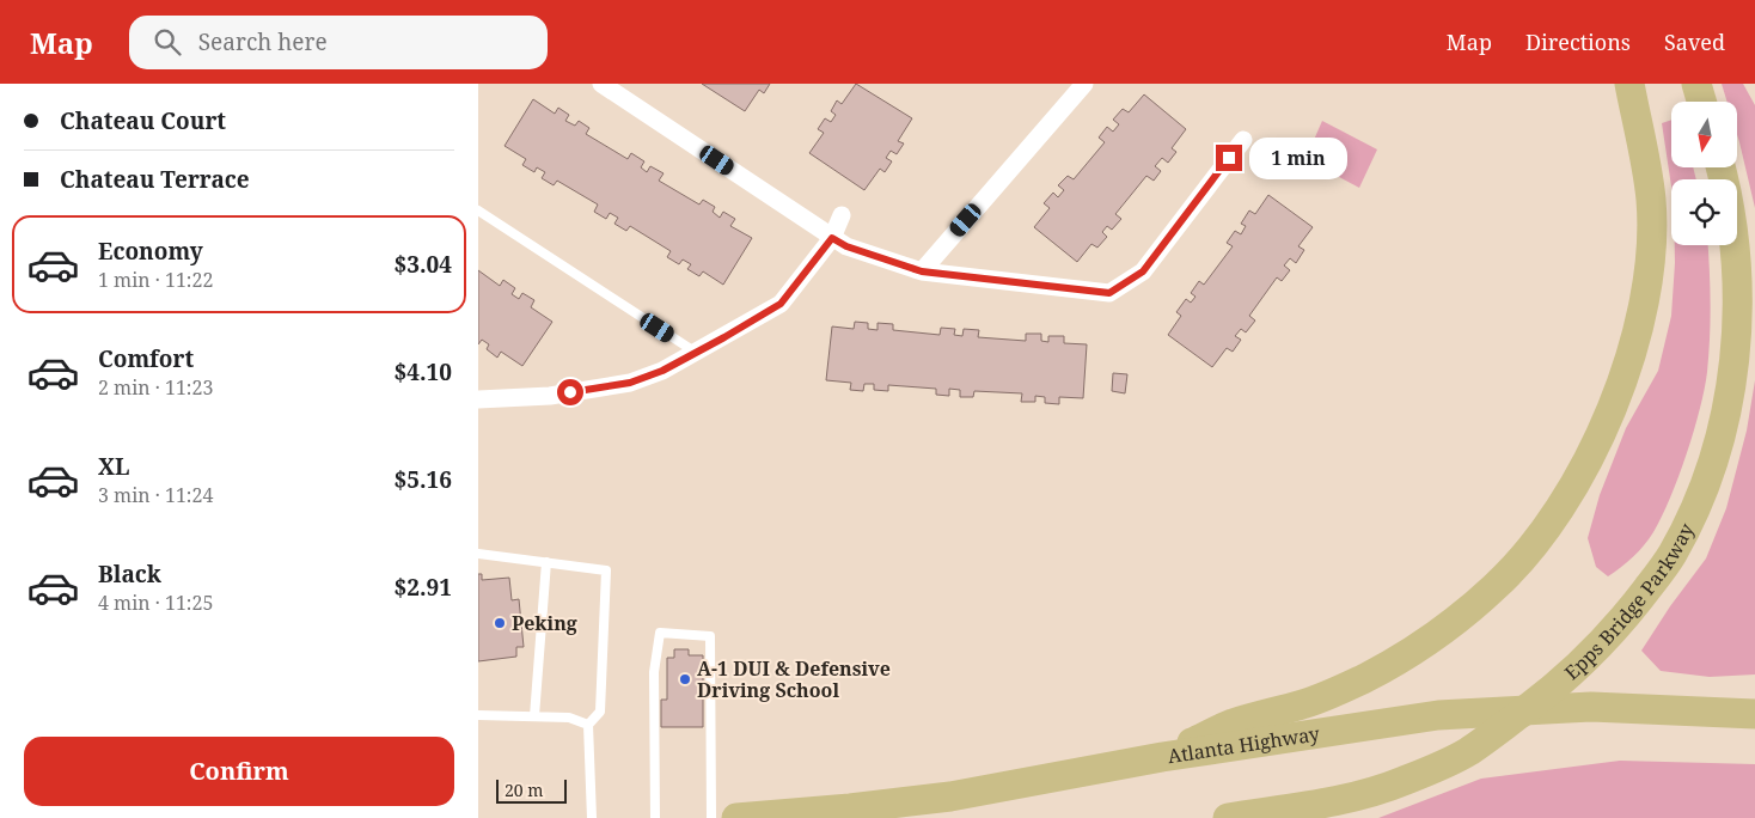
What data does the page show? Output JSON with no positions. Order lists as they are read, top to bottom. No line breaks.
{"streets":{"main road":["Epps Bridge Parkway","Atlanta Highway"]},"places":["Peking","A-1 DUI & Defensive Driving School"],"scale_bar":"20 m","north":"bottom","page":{"header":"Map","search":"Search here","nav":["Map","Directions","Saved"],"banner":["Chateau Court","Chateau Terrace"],"bubble":"1 min","list":[{"name":"Economy","note":"1 min · 11:22","value":"$3.04"},{"name":"Comfort","note":"2 min · 11:23","value":"$4.10"},{"name":"XL","note":"3 min · 11:24","value":"$5.16"},{"name":"Black","note":"4 min · 11:25","value":"$2.91"}],"buttons":"Confirm","scale":"20 m"}}
